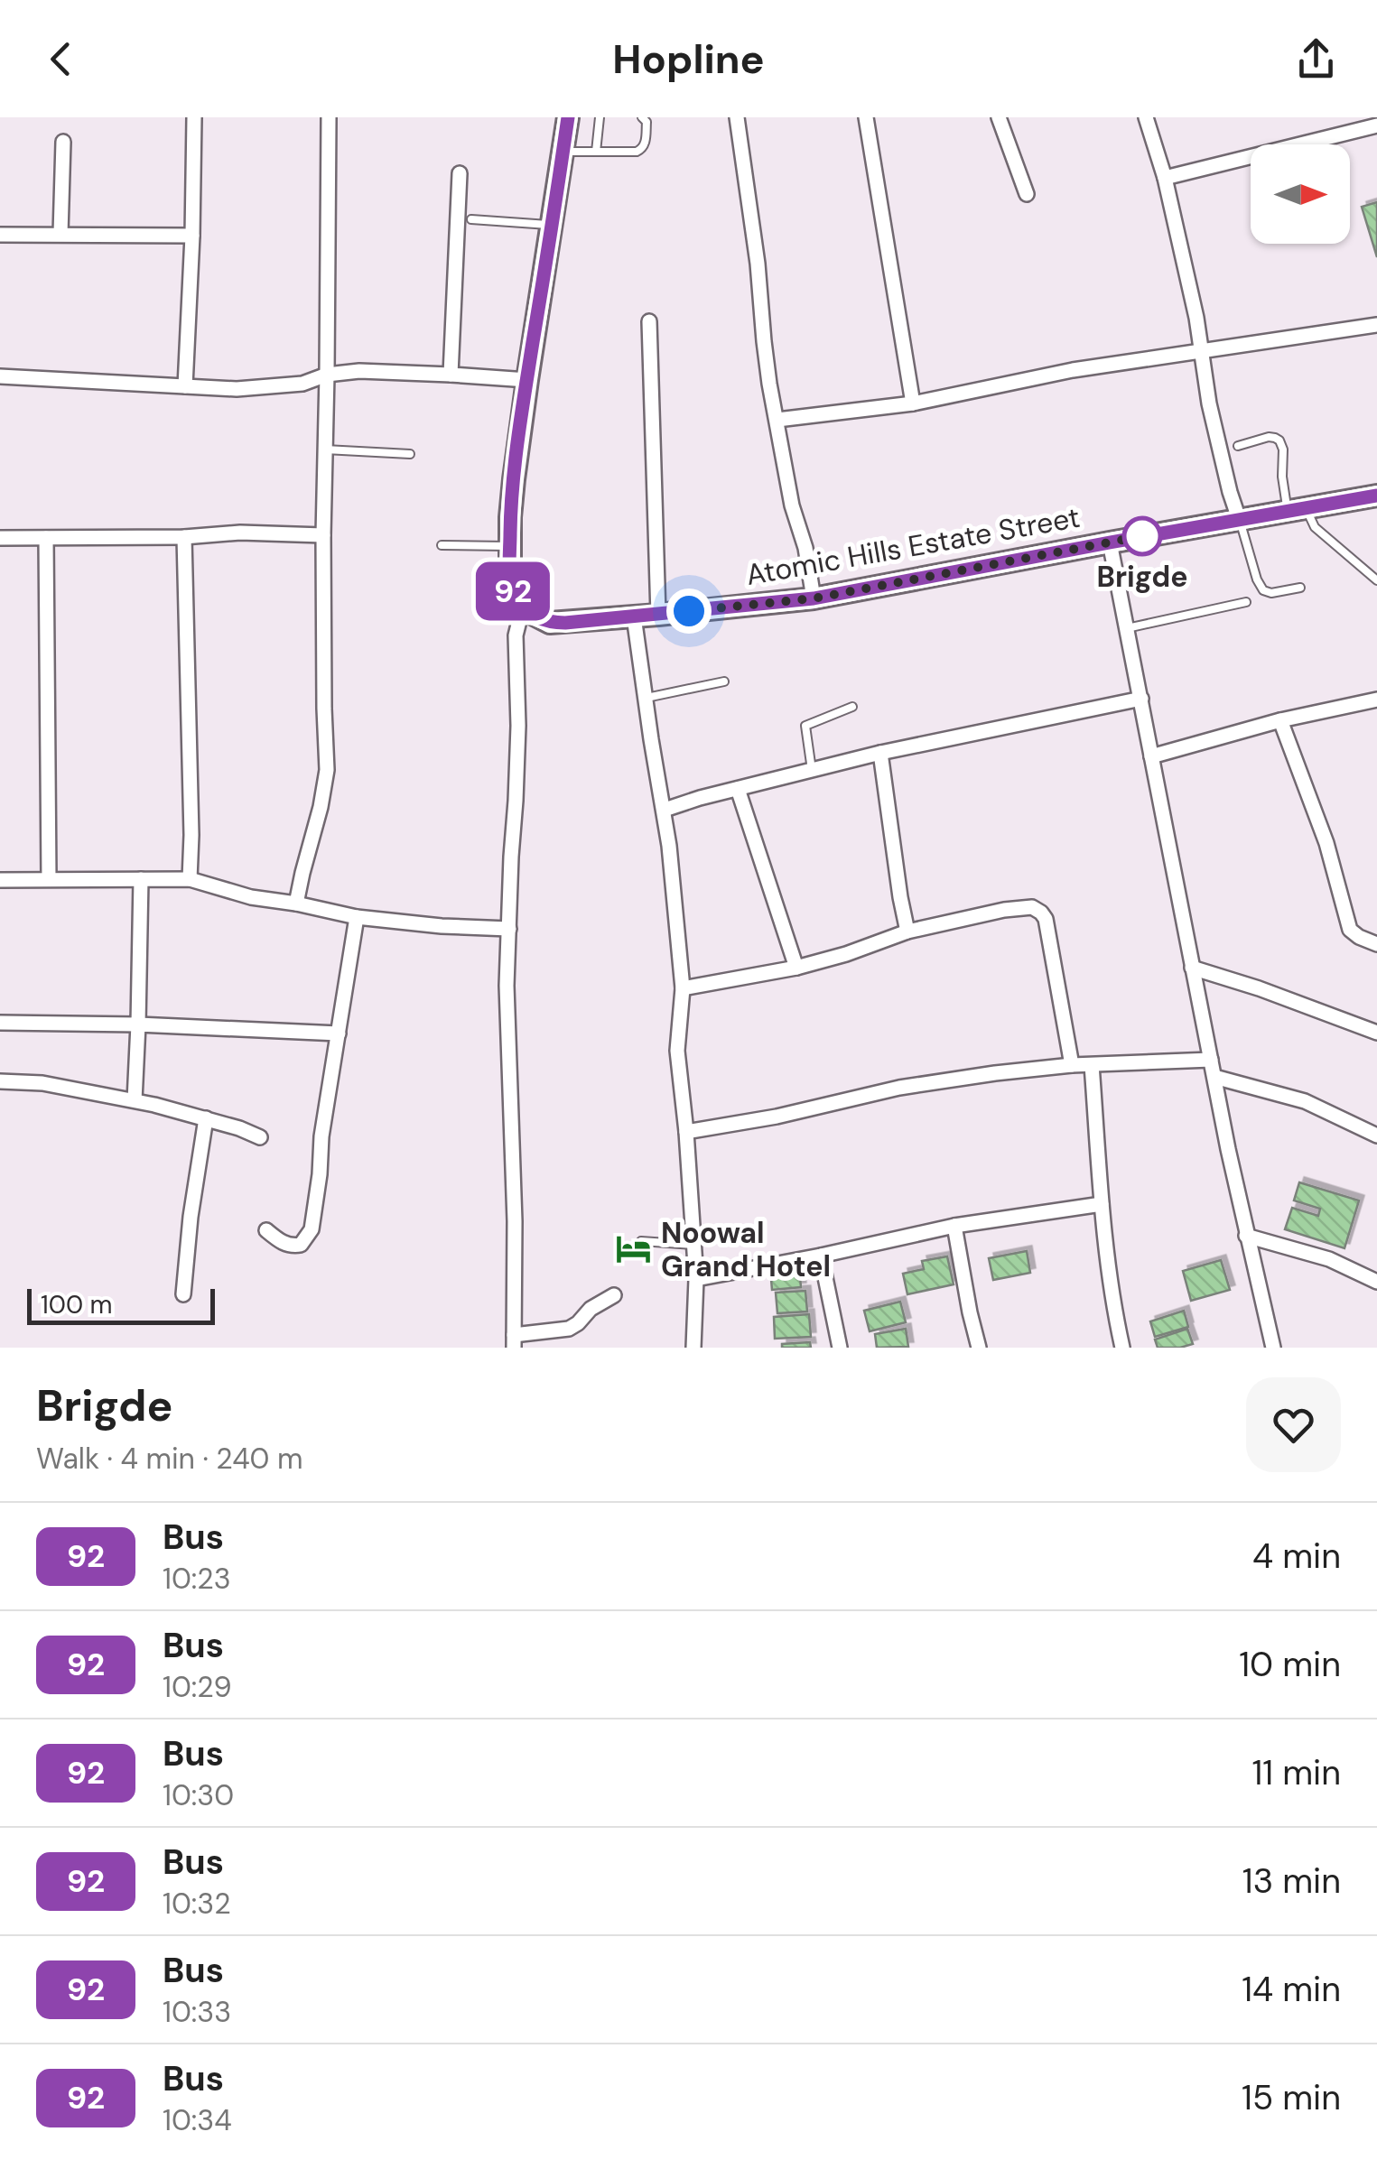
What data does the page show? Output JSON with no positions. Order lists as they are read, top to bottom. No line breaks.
{"streets":{"street":["Atomic Hills Estate Street"]},"places":{"other":["Brigde"],"hotel":["Noowal Grand Hotel"]},"lines":["bus line 92"],"scale_bar":"100 m","north":"right","page":{"header":"Hopline","on_map":"92","scale":"100 m","heading":["Brigde","Walk · 4 min · 240 m"],"list":[{"mark":"92","name":"Bus","note":"10:23","value":"4 min"},{"mark":"92","name":"Bus","note":"10:29","value":"10 min"},{"mark":"92","name":"Bus","note":"10:30","value":"11 min"},{"mark":"92","name":"Bus","note":"10:32","value":"13 min"},{"mark":"92","name":"Bus","note":"10:33","value":"14 min"},{"mark":"92","name":"Bus","note":"10:34","value":"15 min"}]}}
